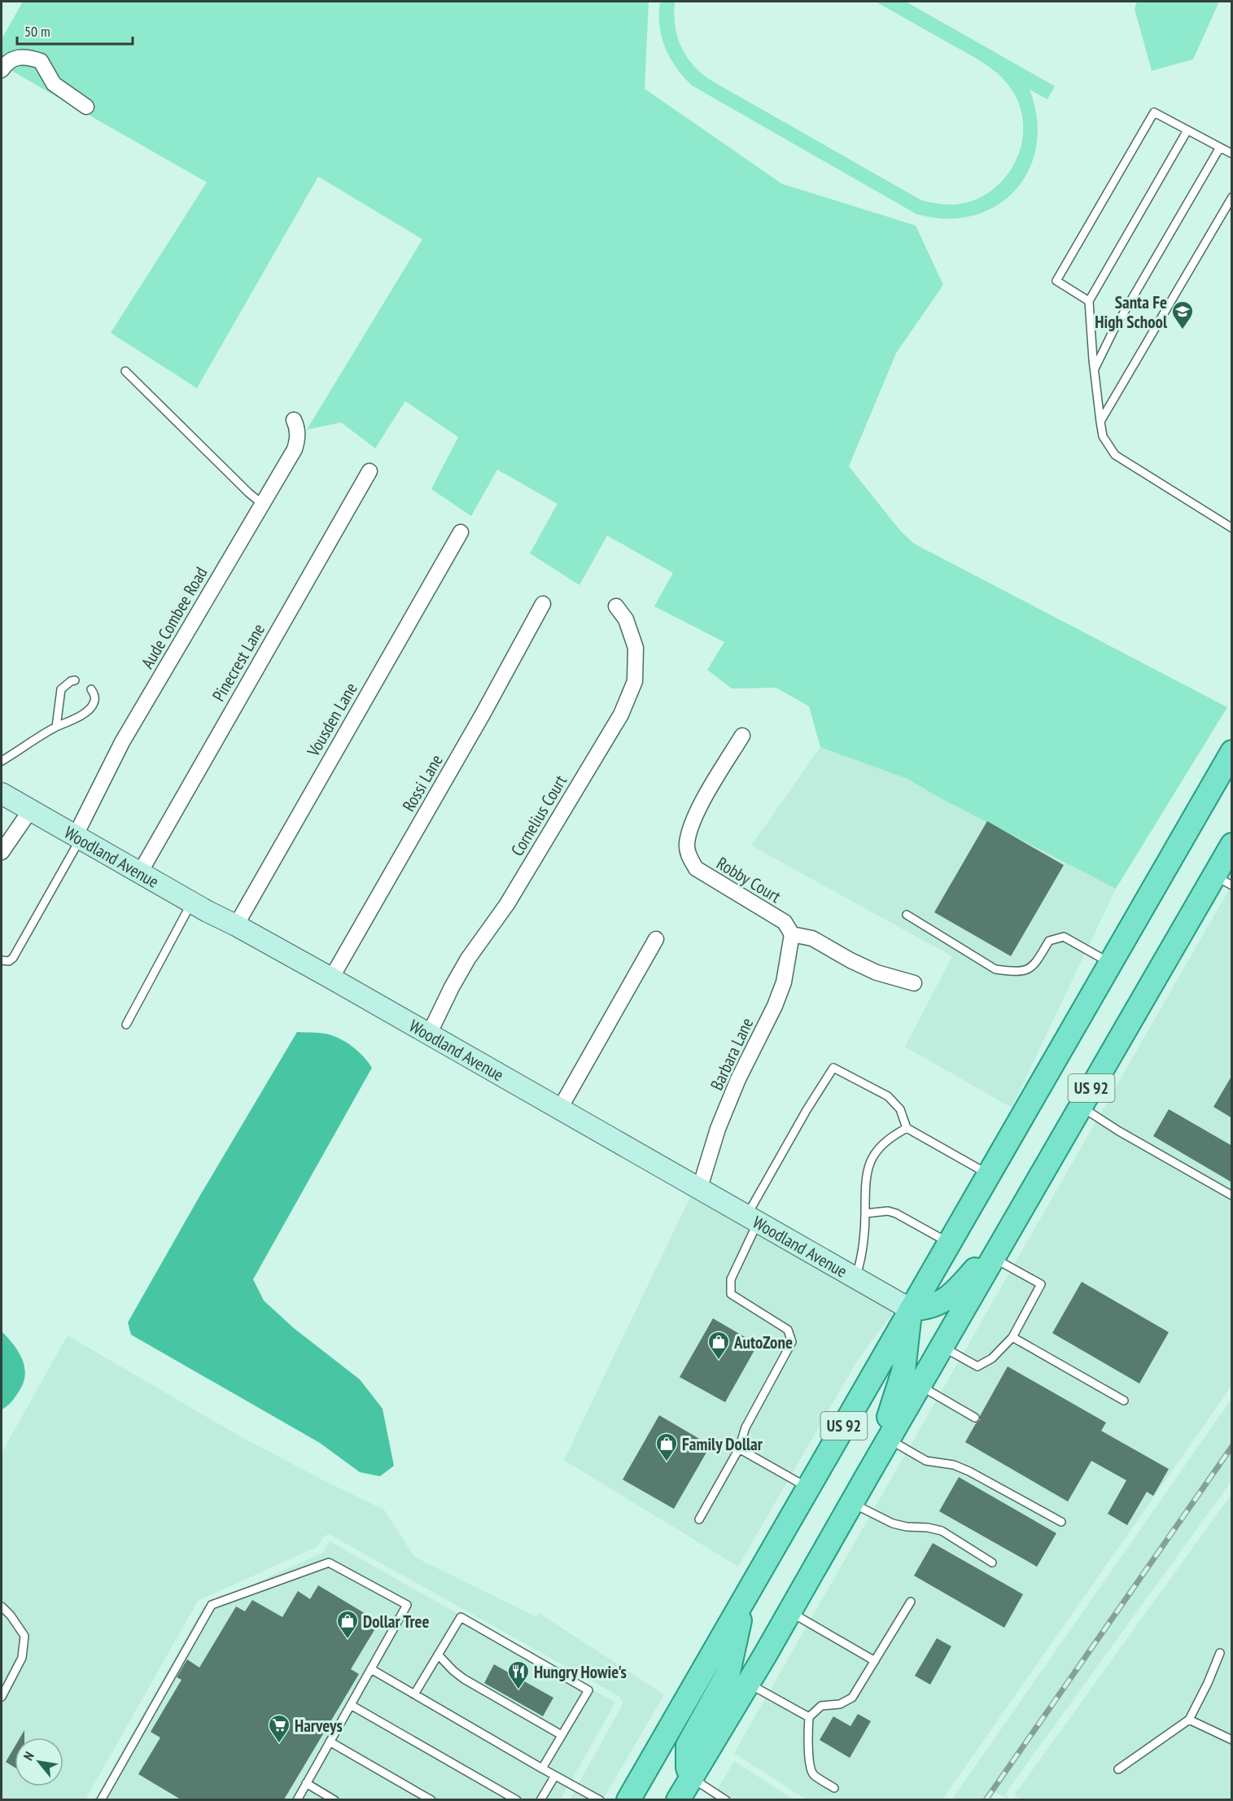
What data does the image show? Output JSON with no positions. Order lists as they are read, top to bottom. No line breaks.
{"streets":{"main road":["US 92"],"street":["Aude Combee Road","Pinecrest Lane","Vousden Lane","Rossi Lane","Cornelius Court","Woodland Avenue","Robby Court","Barbara Lane"]},"crossings":[["Aude Combee Road","Woodland Avenue"],["Pinecrest Lane","Woodland Avenue"],["Vousden Lane","Woodland Avenue"],["Rossi Lane","Woodland Avenue"],["Cornelius Court","Woodland Avenue"],["Woodland Avenue","Barbara Lane"],["Woodland Avenue","US 92"],["Robby Court","Barbara Lane"]],"places":{"school or university":["Santa Fe High School"],"shop":["AutoZone","Family Dollar","Dollar Tree"],"restaurant":["Hungry Howie's"],"supermarket":["Harveys"]},"scale_bar":"50 m","north":"top left"}
